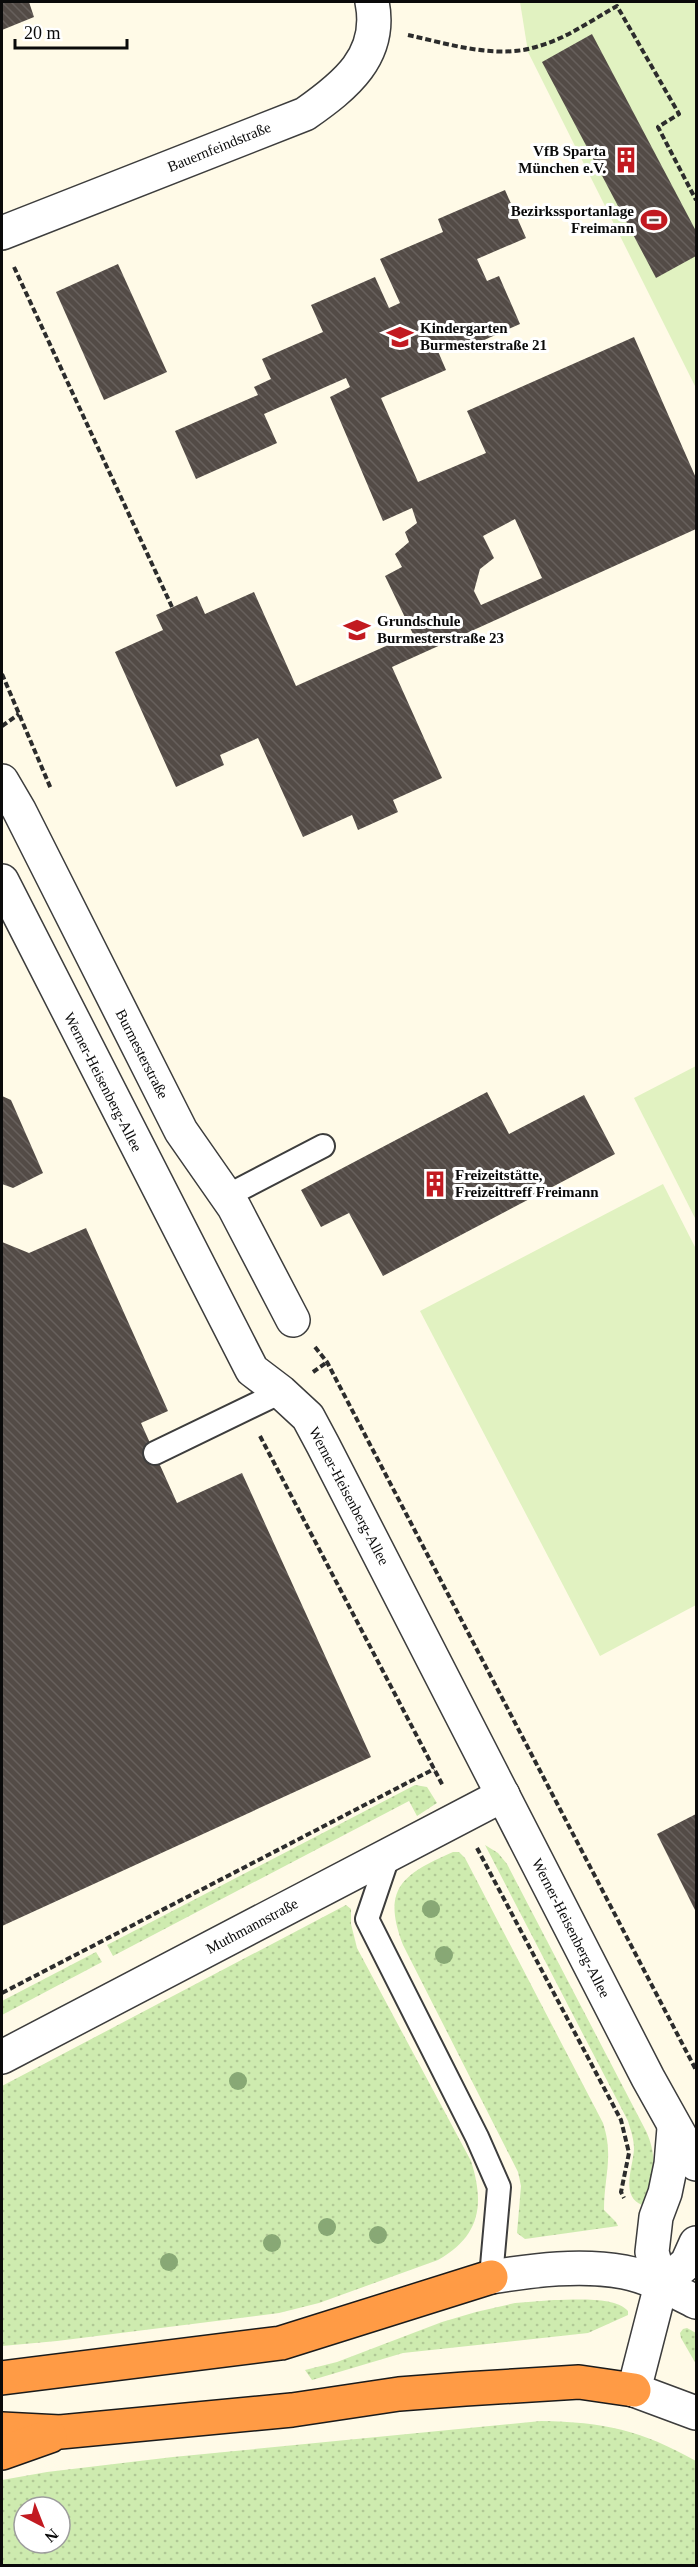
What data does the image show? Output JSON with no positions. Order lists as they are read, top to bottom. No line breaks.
{"streets":{"street":["Bauernfeindstraße","Burmesterstraße","Werner-Heisenberg-Allee","Muthmannstraße"]},"crossings":[["Werner-Heisenberg-Allee","Muthmannstraße"]],"places":{"building":["VfB Sparta München e.V.","Freizeitstätte, Freizeittreff Freimann"],"sports":["Bezirkssportanlage Freimann"],"school or university":["Kindergarten Burmesterstraße 21","Grundschule Burmesterstraße 23"]},"scale_bar":"20 m","north":"bottom right"}
